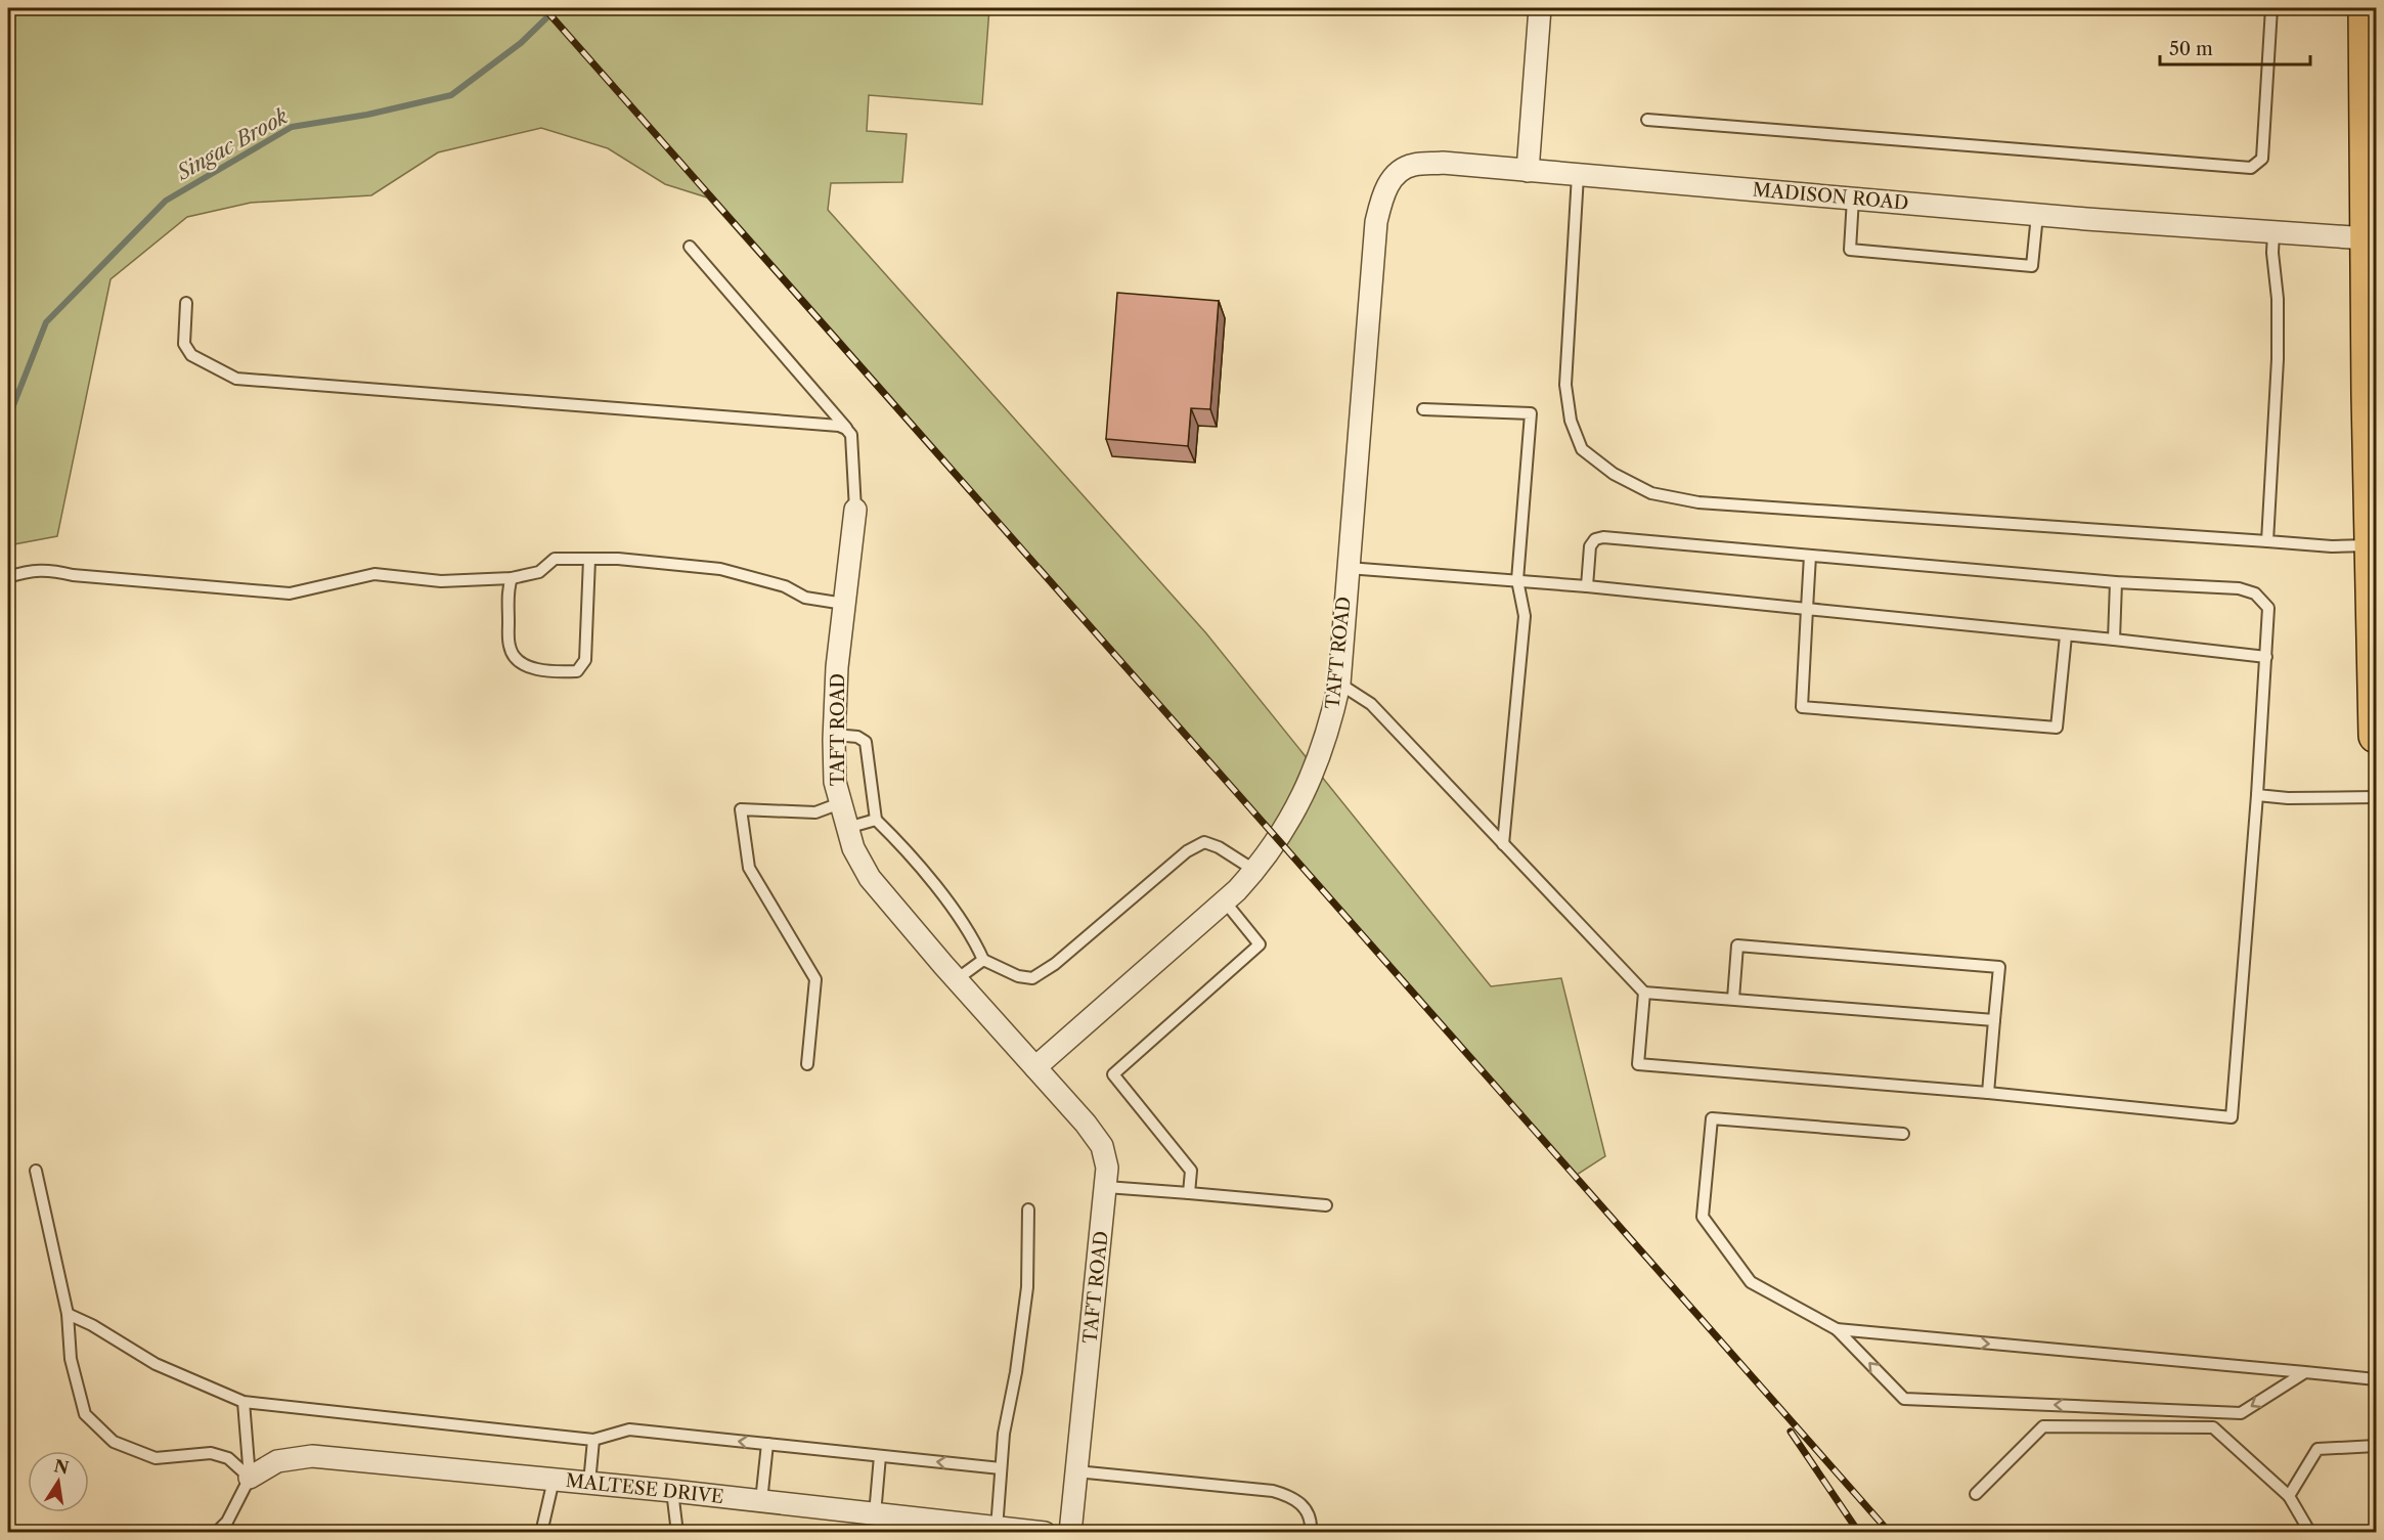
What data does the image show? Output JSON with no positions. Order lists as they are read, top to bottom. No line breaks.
{"streets":{"street":["MADISON ROAD","TAFT ROAD","MALTESE DRIVE"]},"crossings":[["MADISON ROAD","TAFT ROAD"]],"water":["Singac Brook"],"scale_bar":"50 m","north":"top"}
